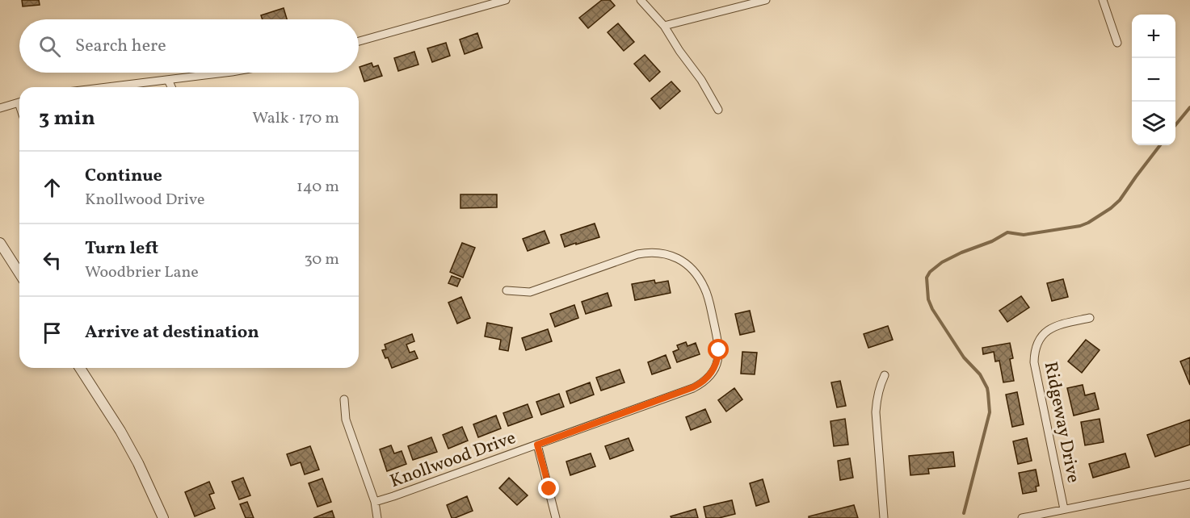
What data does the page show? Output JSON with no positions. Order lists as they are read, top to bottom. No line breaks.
{"streets":{"street":["Ridgeway Drive","Knollwood Drive"]},"page":{"map_buttons":["+","−"],"search":"Search here","heading":["3 min","Walk · 170 m"],"list":[["Continue","Knollwood Drive","140 m"],["Turn left","Woodbrier Lane","30 m"],"Arrive at destination"]}}
